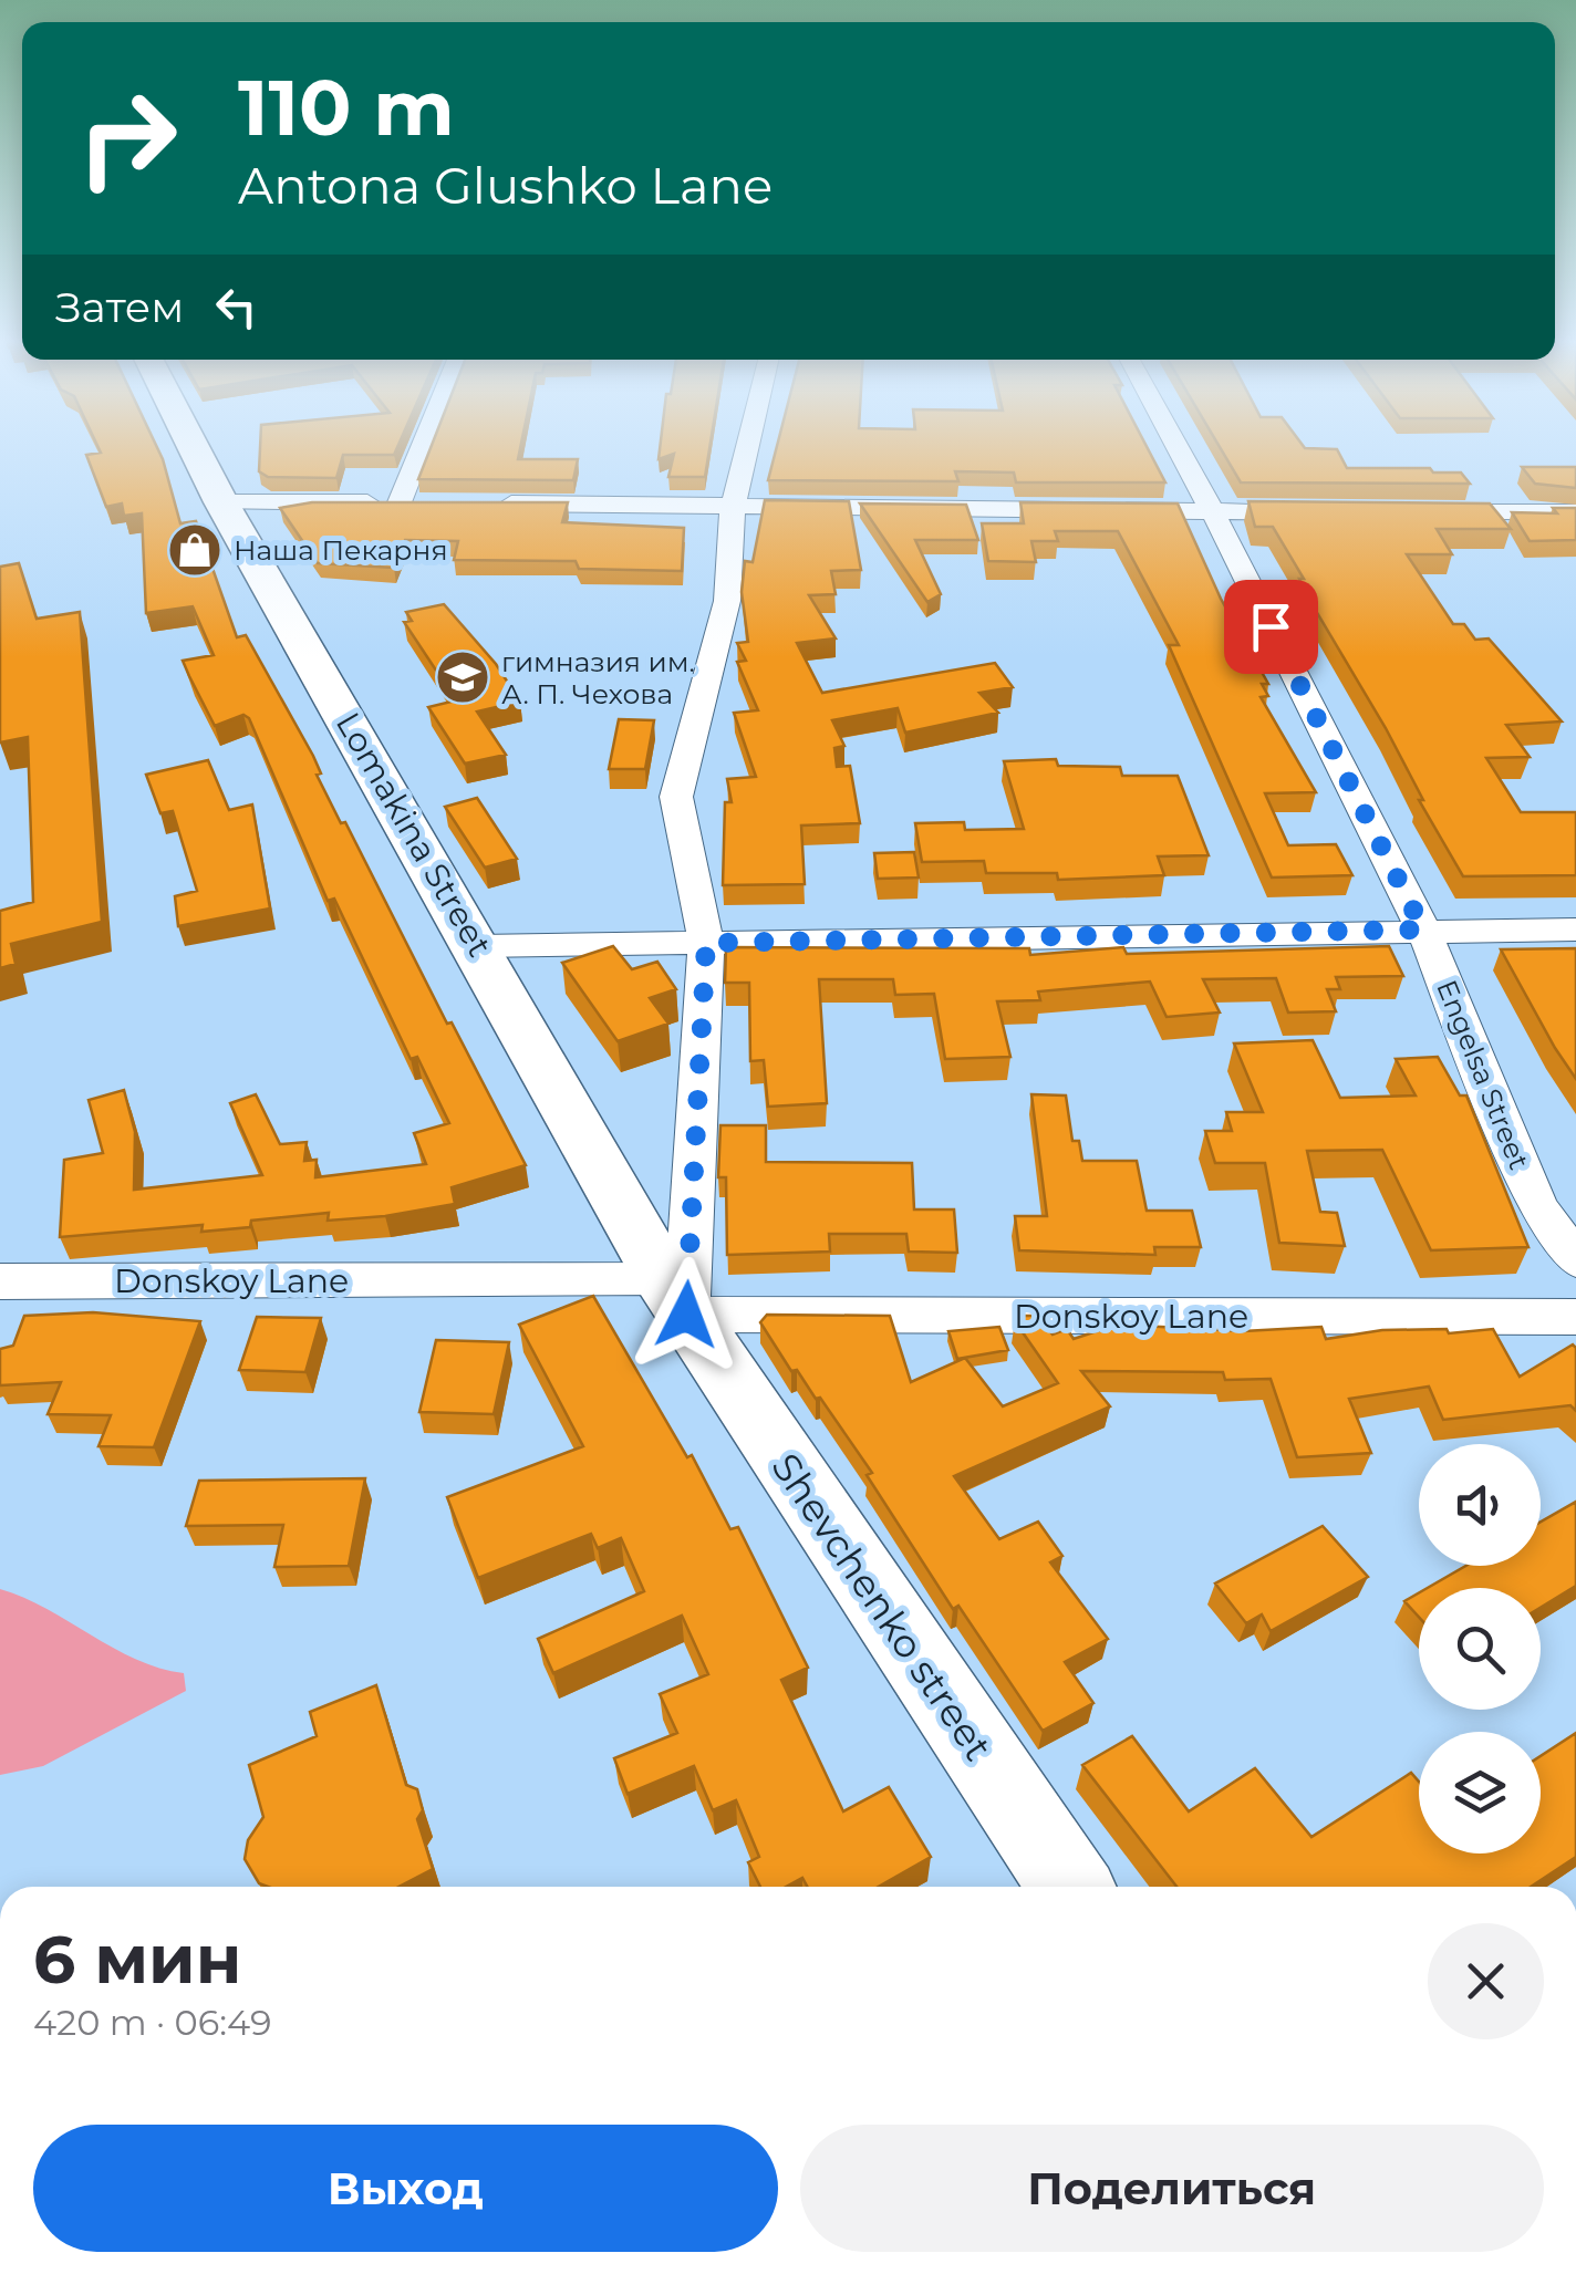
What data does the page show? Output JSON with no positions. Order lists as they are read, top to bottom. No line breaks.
{"streets":{"street":["Lomakina Street","Engelsa Street","Donskoy Lane","Shevchenko street"]},"crossings":[["Lomakina Street","Donskoy Lane"],["Lomakina Street","Shevchenko street"],["Donskoy Lane","Shevchenko street"]],"places":{"shop":["Наша Пекарня"],"school or university":["гимназия им. А. П. Чехова"]},"page":{"turn":["110 m","Antona Glushko Lane"],"then":"Затем","heading":["6 мин","420 m · 06:49"],"buttons":["Выход","Поделиться"]}}
